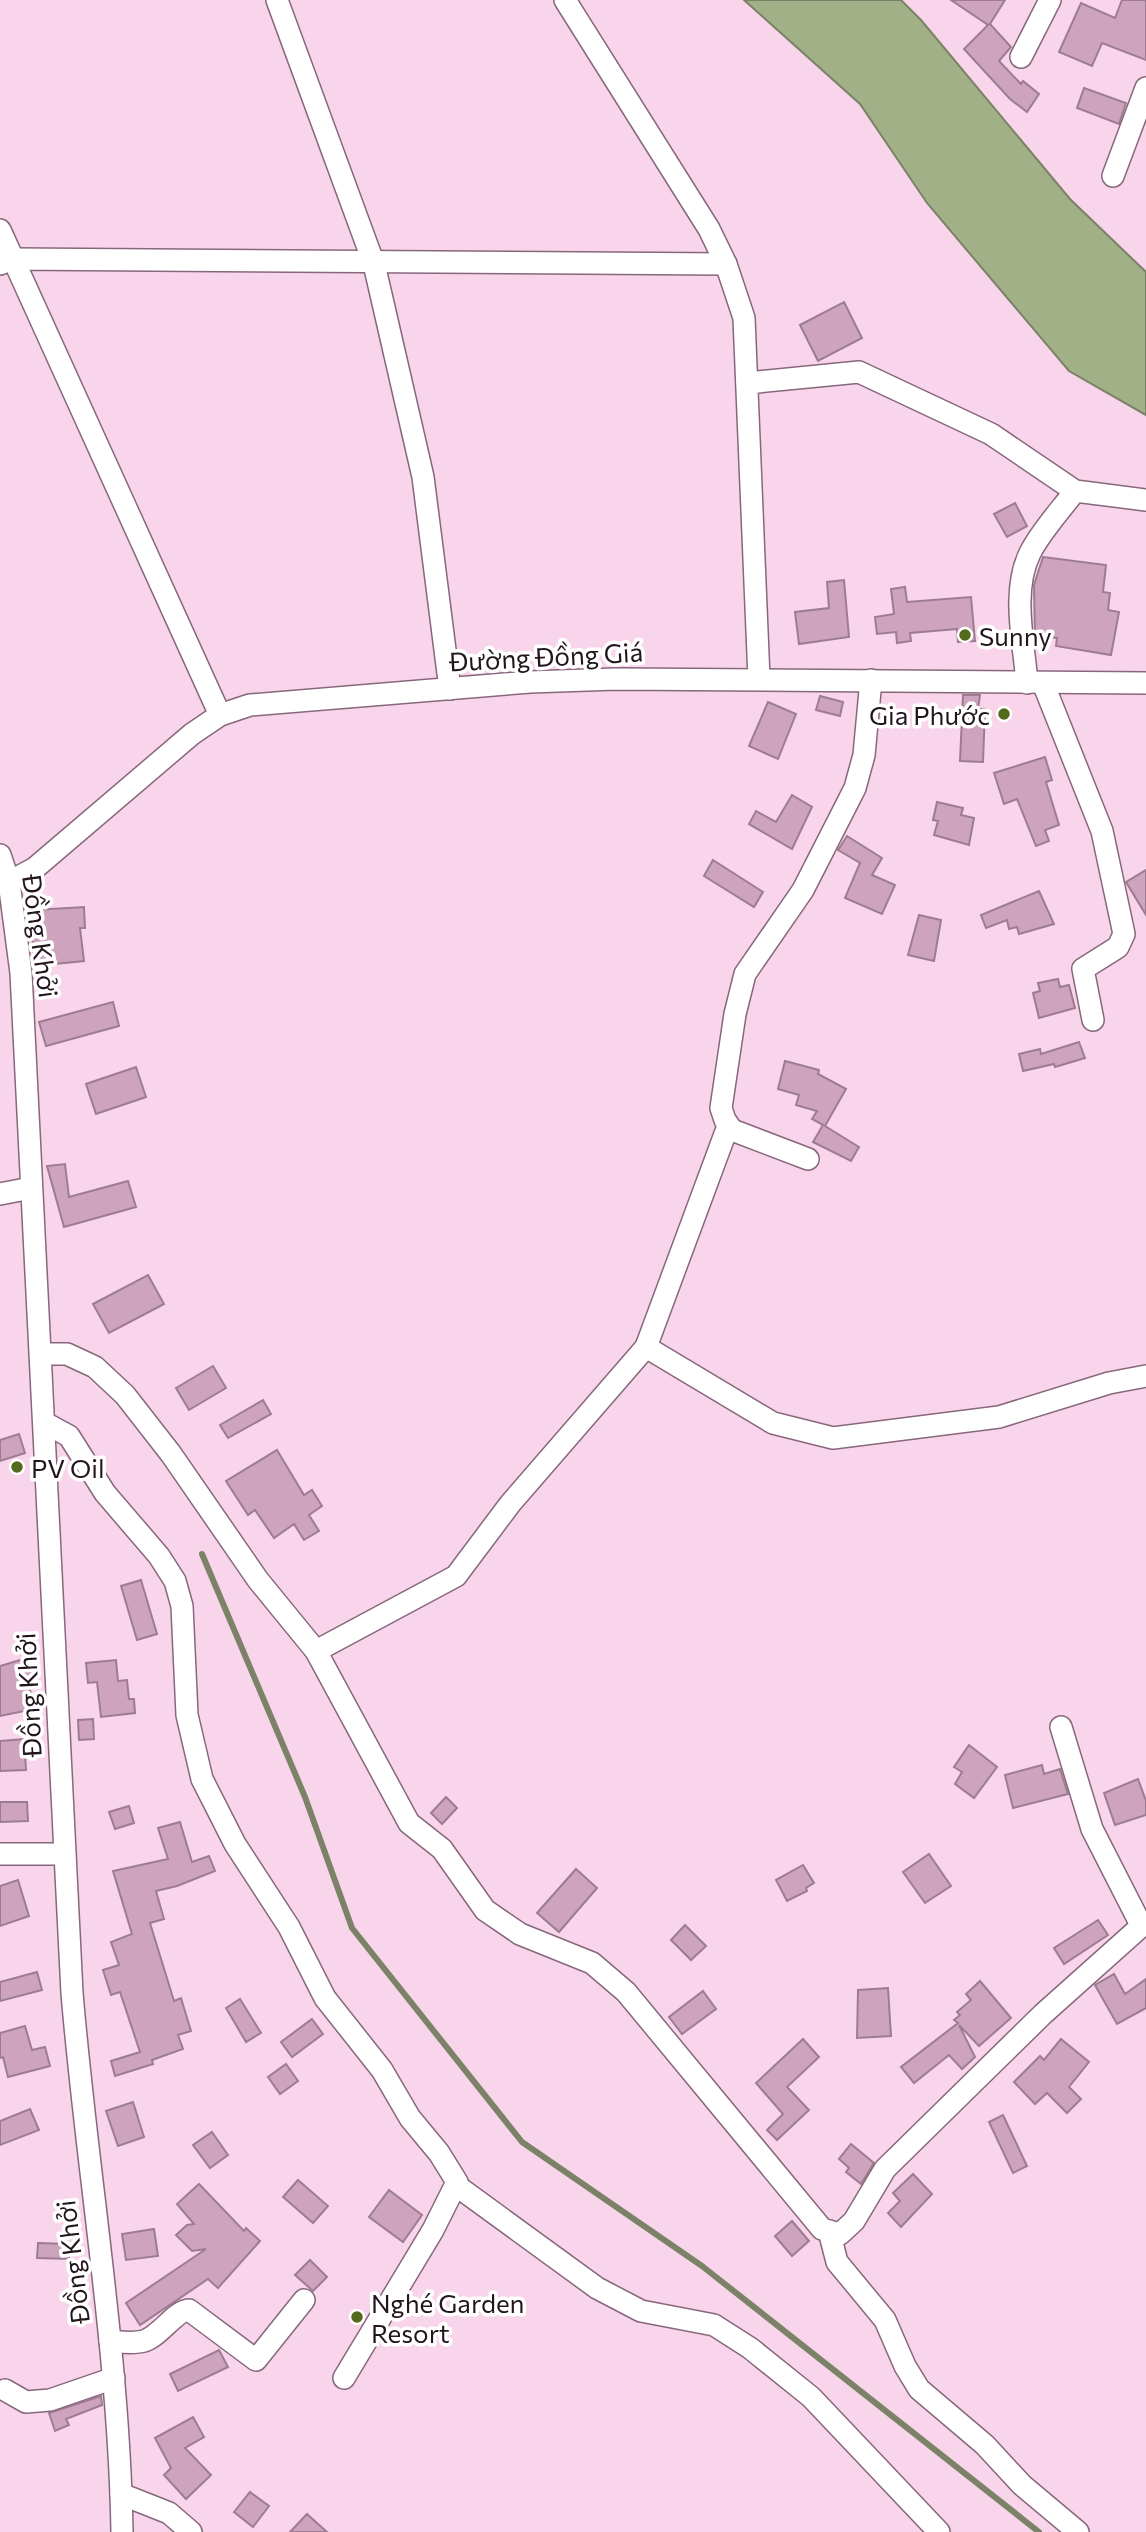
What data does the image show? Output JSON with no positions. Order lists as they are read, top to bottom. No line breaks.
{"streets":{"street":["Đường Đồng Giá","Đồng Khởi"]},"crossings":[["Đường Đồng Giá","Đồng Khởi"]],"places":["Sunny","Gia Phước","PV Oil","Nghé Garden Resort"]}
